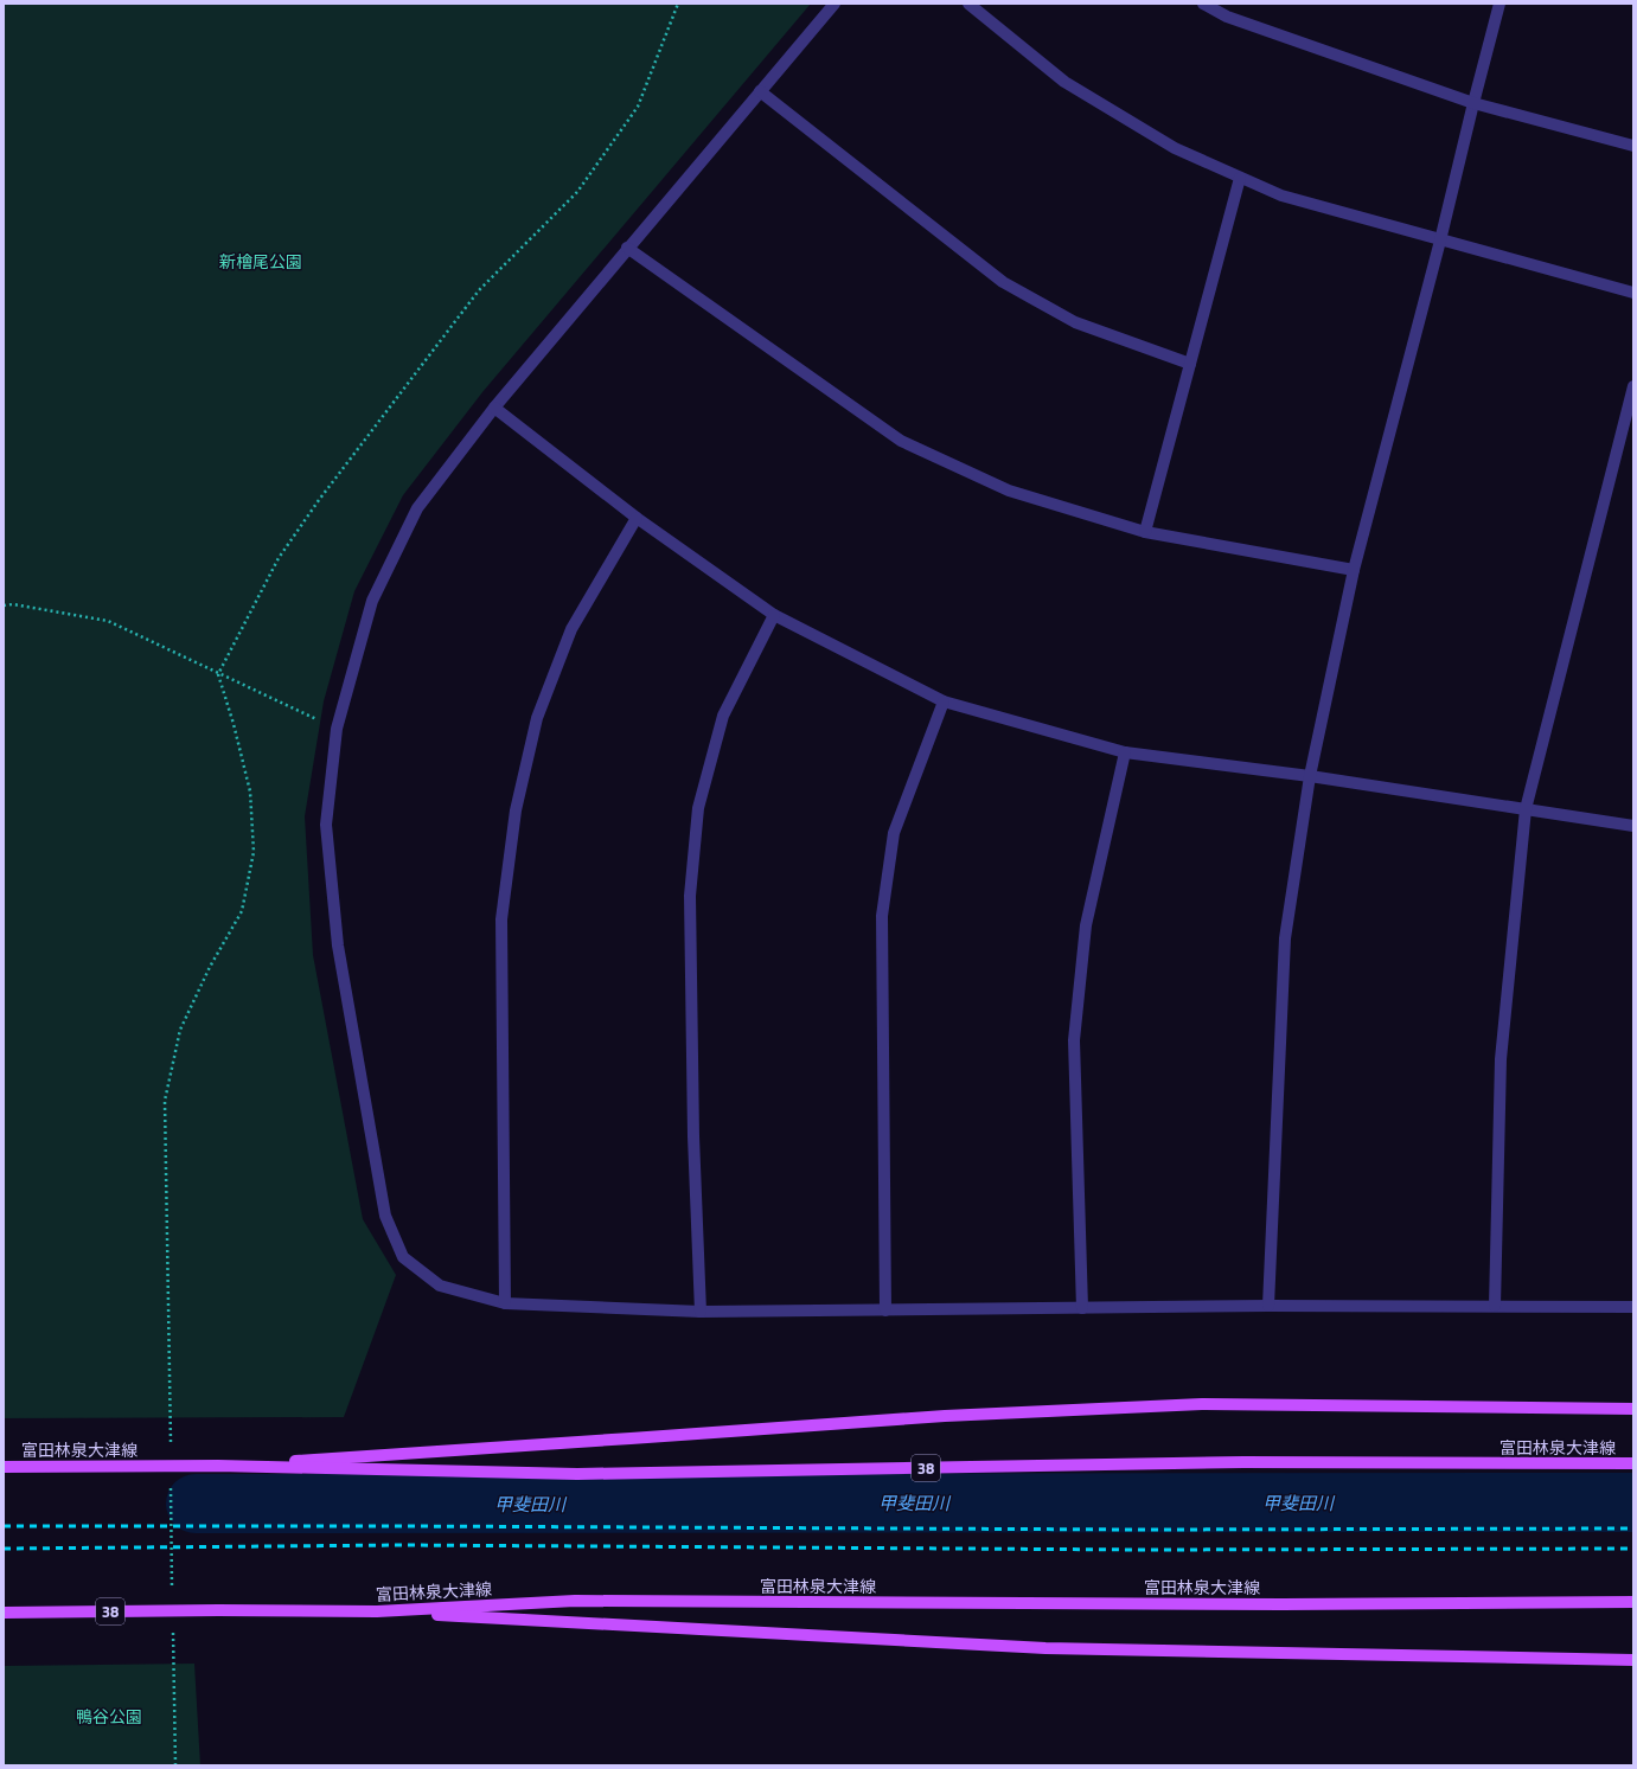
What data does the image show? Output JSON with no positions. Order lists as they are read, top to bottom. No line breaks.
{"streets":{"main road":["富田林泉大津線","38"]},"water":["甲斐田川"],"parks":["新檜尾公園","鴨谷公園"]}
